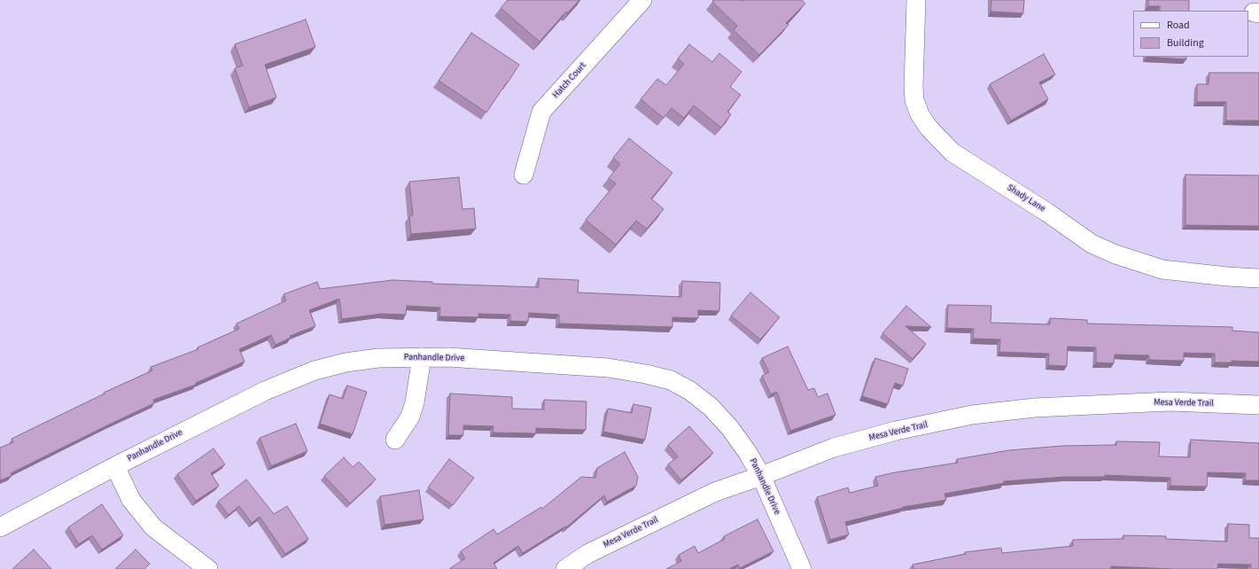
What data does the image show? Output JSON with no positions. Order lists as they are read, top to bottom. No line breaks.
{"streets":{"street":["Hatch Court","Shady Lane","Panhandle Drive","Mesa Verde Trail"]},"crossings":[["Panhandle Drive","Mesa Verde Trail"]],"legend":["Road","Building"]}
